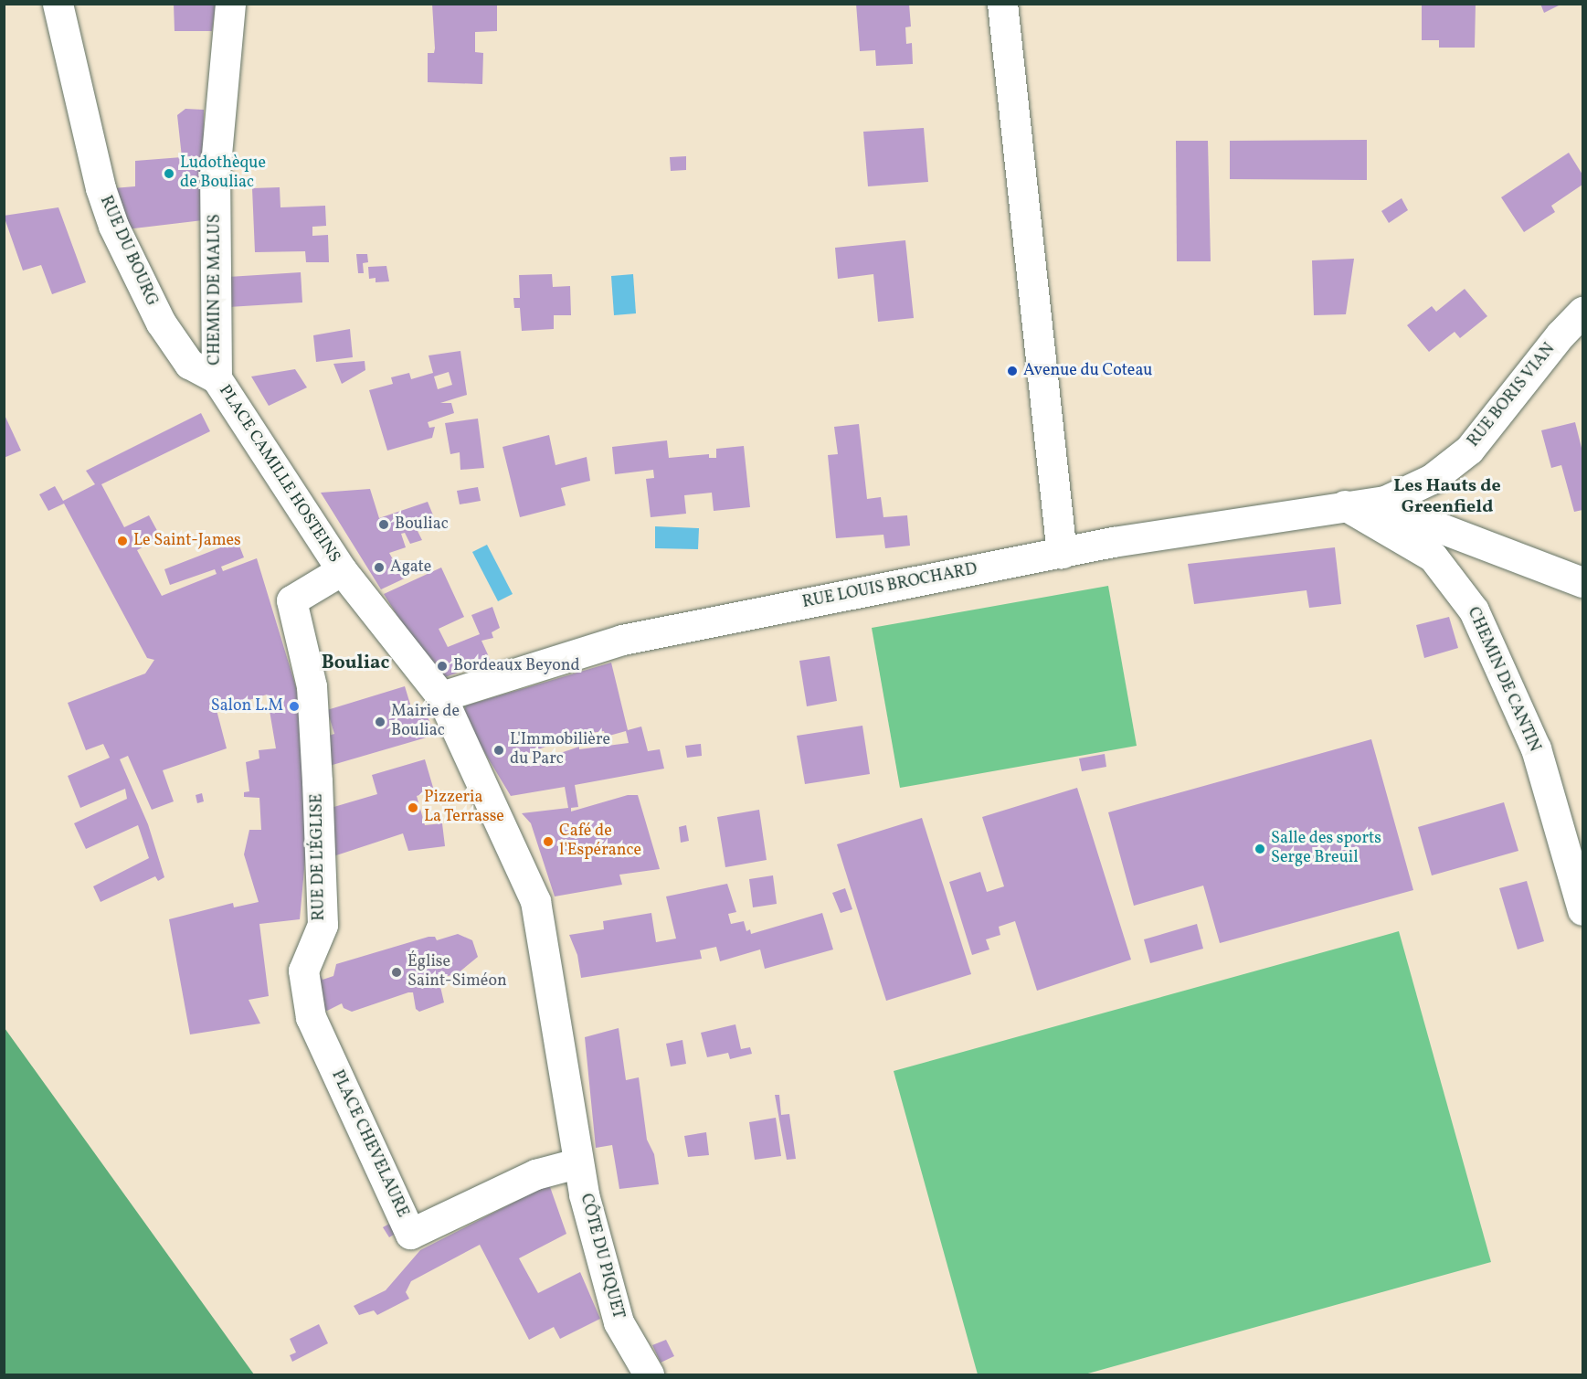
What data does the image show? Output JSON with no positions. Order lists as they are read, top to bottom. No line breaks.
{"streets":{"street":["RUE DU BOURG","CHEMIN DE MALUS","RUE BORIS VIAN","PLACE CAMILLE HOSTEINS","RUE LOUIS BROCHARD","CHEMIN DE CANTIN","RUE DE L'ÉGLISE","PLACE CHEVELAURE","CÔTE DU PIQUET"]},"crossings":[["RUE DU BOURG","CHEMIN DE MALUS"],["RUE DU BOURG","PLACE CAMILLE HOSTEINS"],["CHEMIN DE MALUS","PLACE CAMILLE HOSTEINS"],["RUE BORIS VIAN","RUE LOUIS BROCHARD"],["RUE BORIS VIAN","CHEMIN DE CANTIN"],["PLACE CAMILLE HOSTEINS","RUE LOUIS BROCHARD"],["PLACE CAMILLE HOSTEINS","RUE DE L'ÉGLISE"],["PLACE CAMILLE HOSTEINS","PLACE CHEVELAURE"],["PLACE CAMILLE HOSTEINS","CÔTE DU PIQUET"],["RUE LOUIS BROCHARD","CHEMIN DE CANTIN"],["RUE DE L'ÉGLISE","PLACE CHEVELAURE"],["PLACE CHEVELAURE","CÔTE DU PIQUET"]],"districts":["Les Hauts de Greenfield","Bouliac"],"places":["Ludothèque de Bouliac","Avenue du Coteau","Bouliac","Le Saint-James","Agate","Bordeaux Beyond","Salon L.M","Mairie de Bouliac","L'Immobilière du Parc","Pizzeria La Terrasse","Café de l'Espérance","Salle des sports Serge Breuil","Église Saint-Siméon"]}
